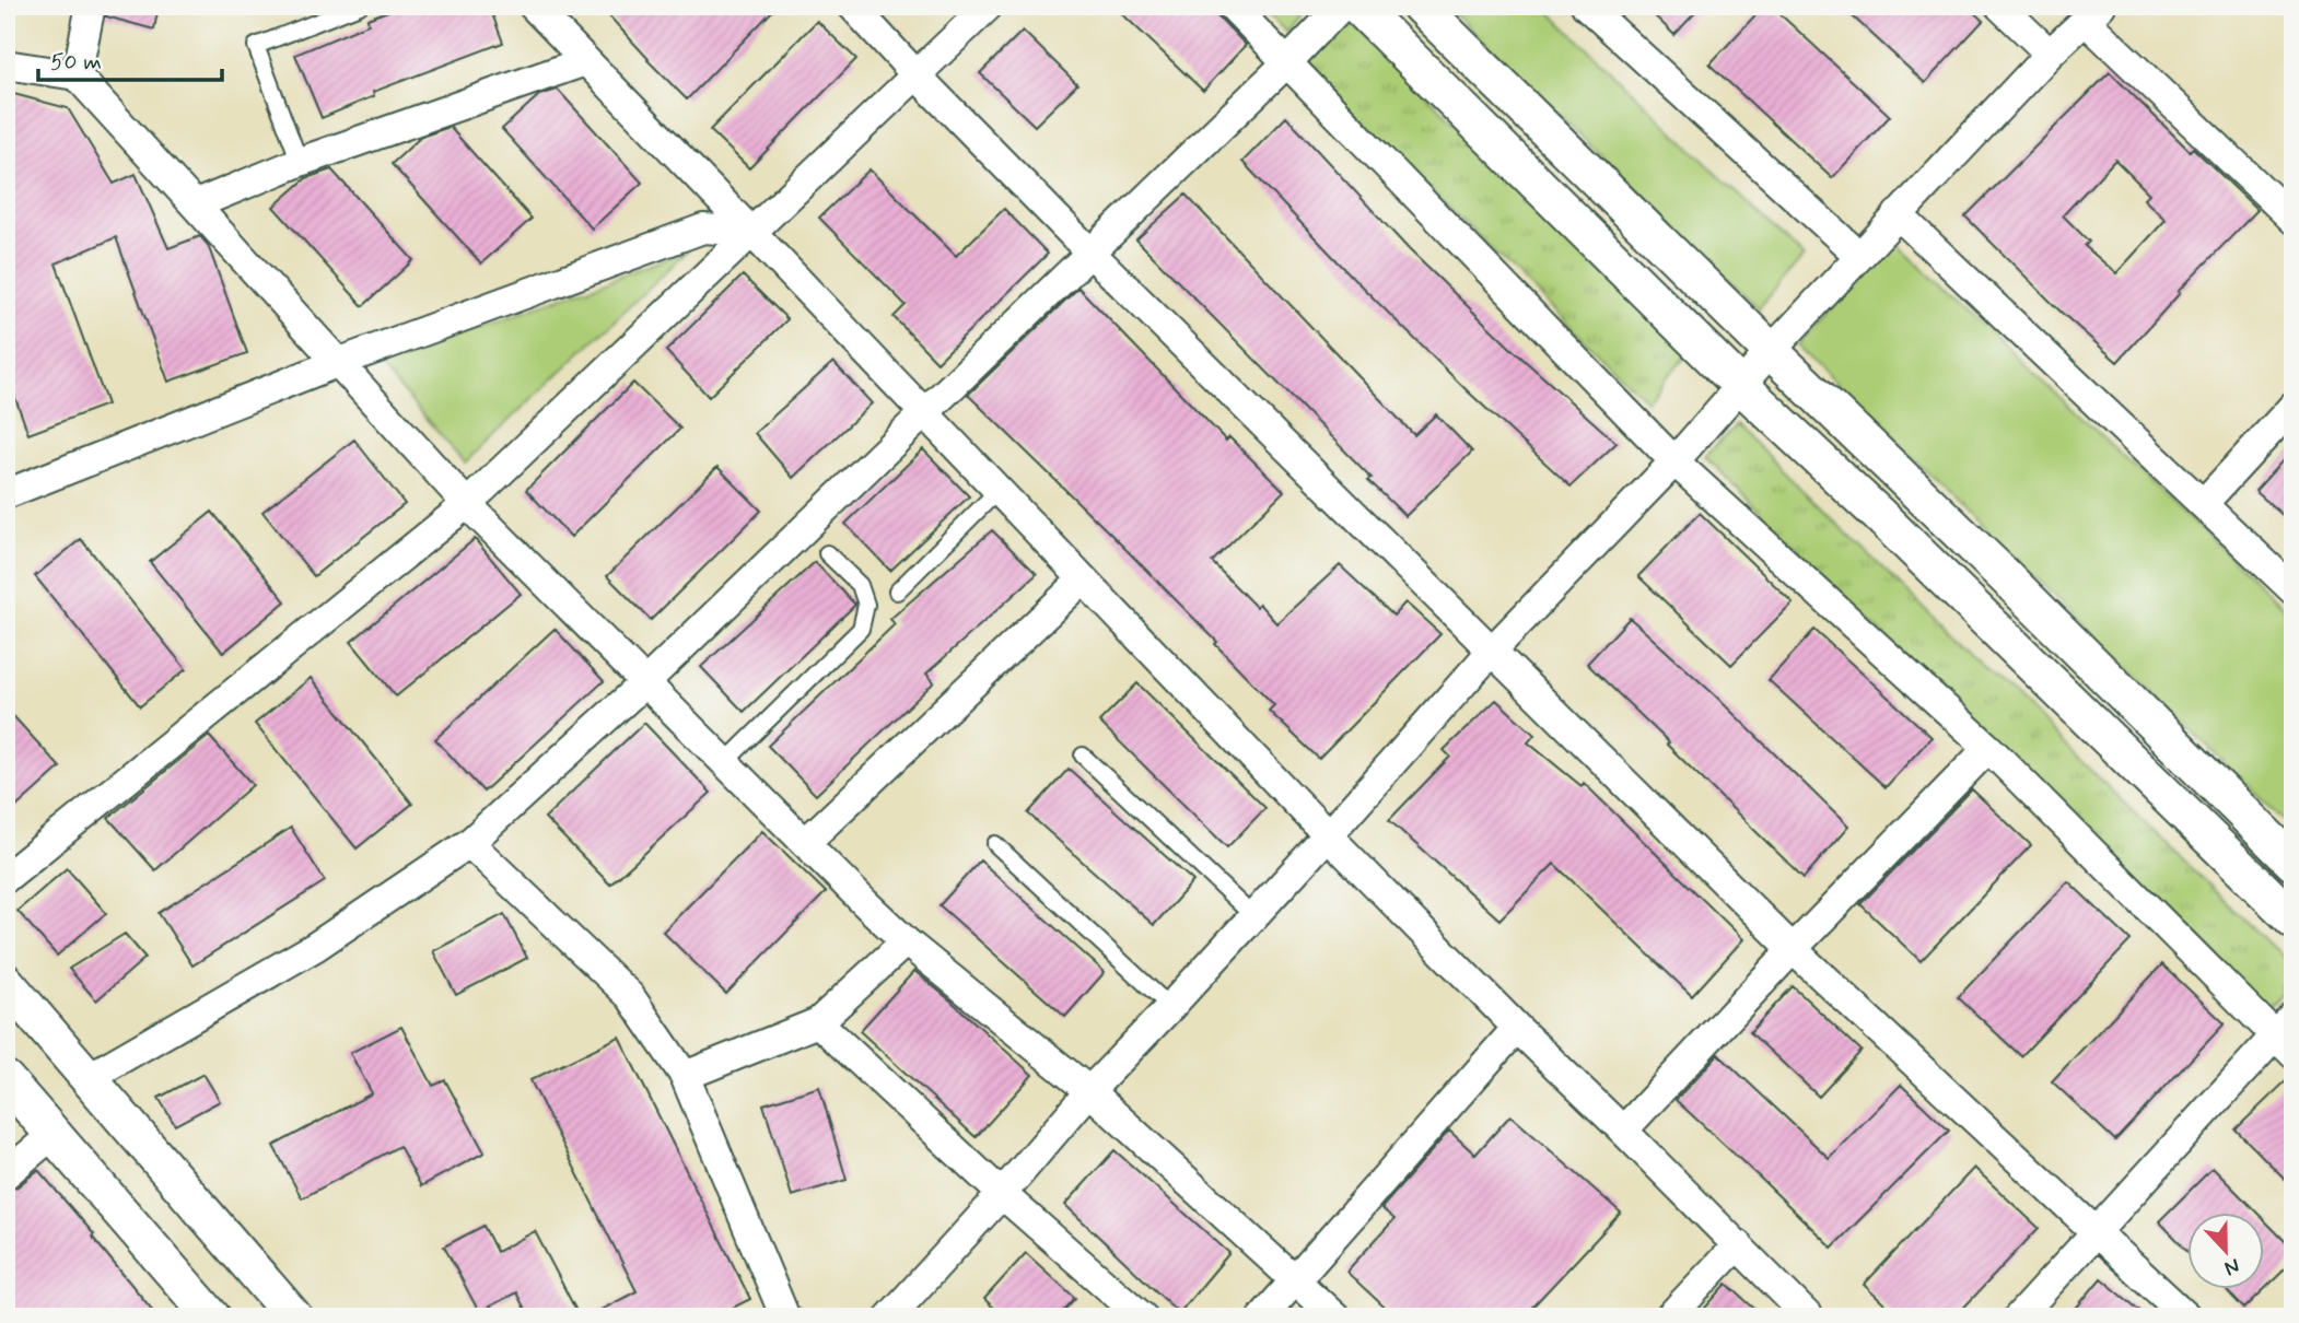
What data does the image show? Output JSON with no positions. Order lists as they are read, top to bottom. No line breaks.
{"scale_bar":"50 m","north":"bottom"}
